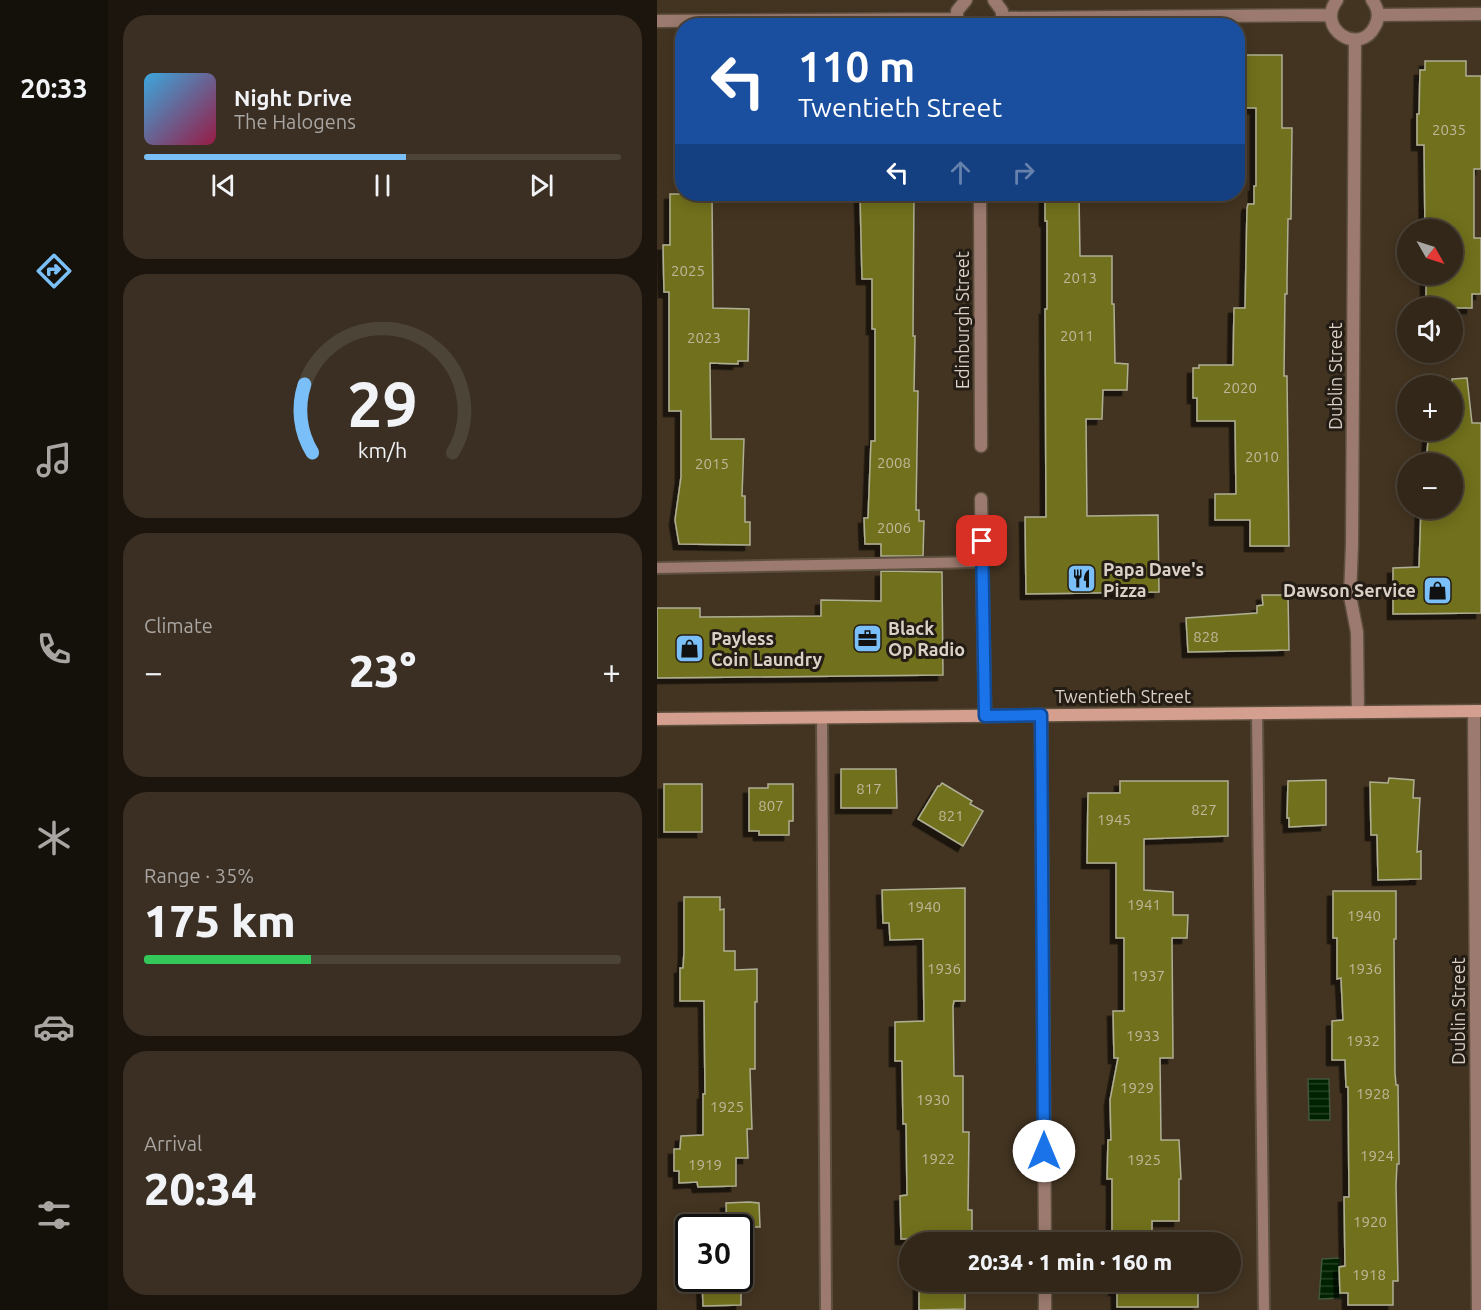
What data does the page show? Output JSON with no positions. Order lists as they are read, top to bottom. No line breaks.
{"streets":{"main road":["Twentieth Street"],"street":["Edinburgh Street","Dublin Street"]},"crossings":[["Dublin Street","Twentieth Street"]],"places":{"restaurant":["Papa Dave's Pizza"],"shop":["Dawson Service","Payless Coin Laundry"],"office":["Black Op Radio"]},"house_numbers":["2035","2025","2013","2011","2023","2020","2010","2008","2015","2006","828","817","807","827","821","1945","1941","1940","1940","1936","1936","1937","1933","1932","1929","1928","1930","1925","1924","1922","1925","1919","1920","1918"],"north":"bottom right","page":{"tabs":"20:33","turn":["110 m","Twentieth Street"],"song":["Night Drive","The Halogens"],"map_buttons":["+","−"],"tile":["Climate",["Range · 35%","175 km"],["Arrival","20:34"]],"heat":["−","23°","+"],"limit":"30","trip":"20:34 · 1 min · 160 m","gauge":["29","km/h"]}}
